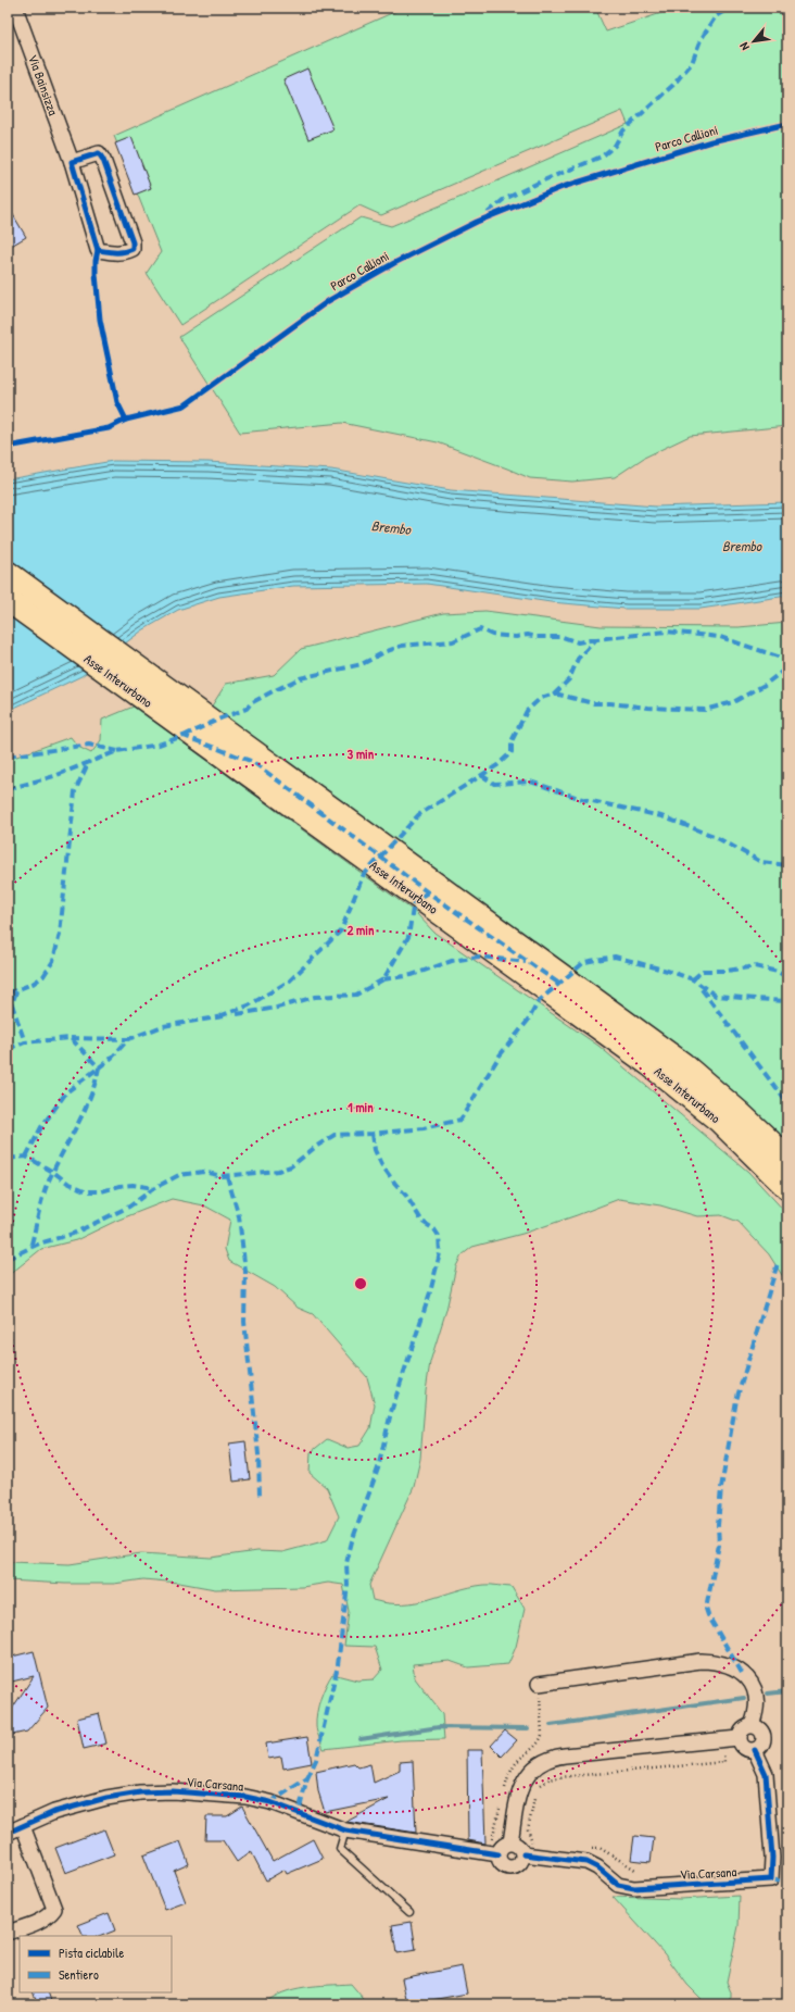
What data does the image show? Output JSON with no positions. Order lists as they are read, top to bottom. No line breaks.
{"streets":{"highway":["Asse Interurbano"],"street":["Via Bainsizza","Via Carsana"],"cycle path":["Parco Callioni"]},"water":["Brembo"],"legend":["Pista ciclabile","Sentiero"],"north":"bottom left","rings":["3 min","2 min","1 min"]}
